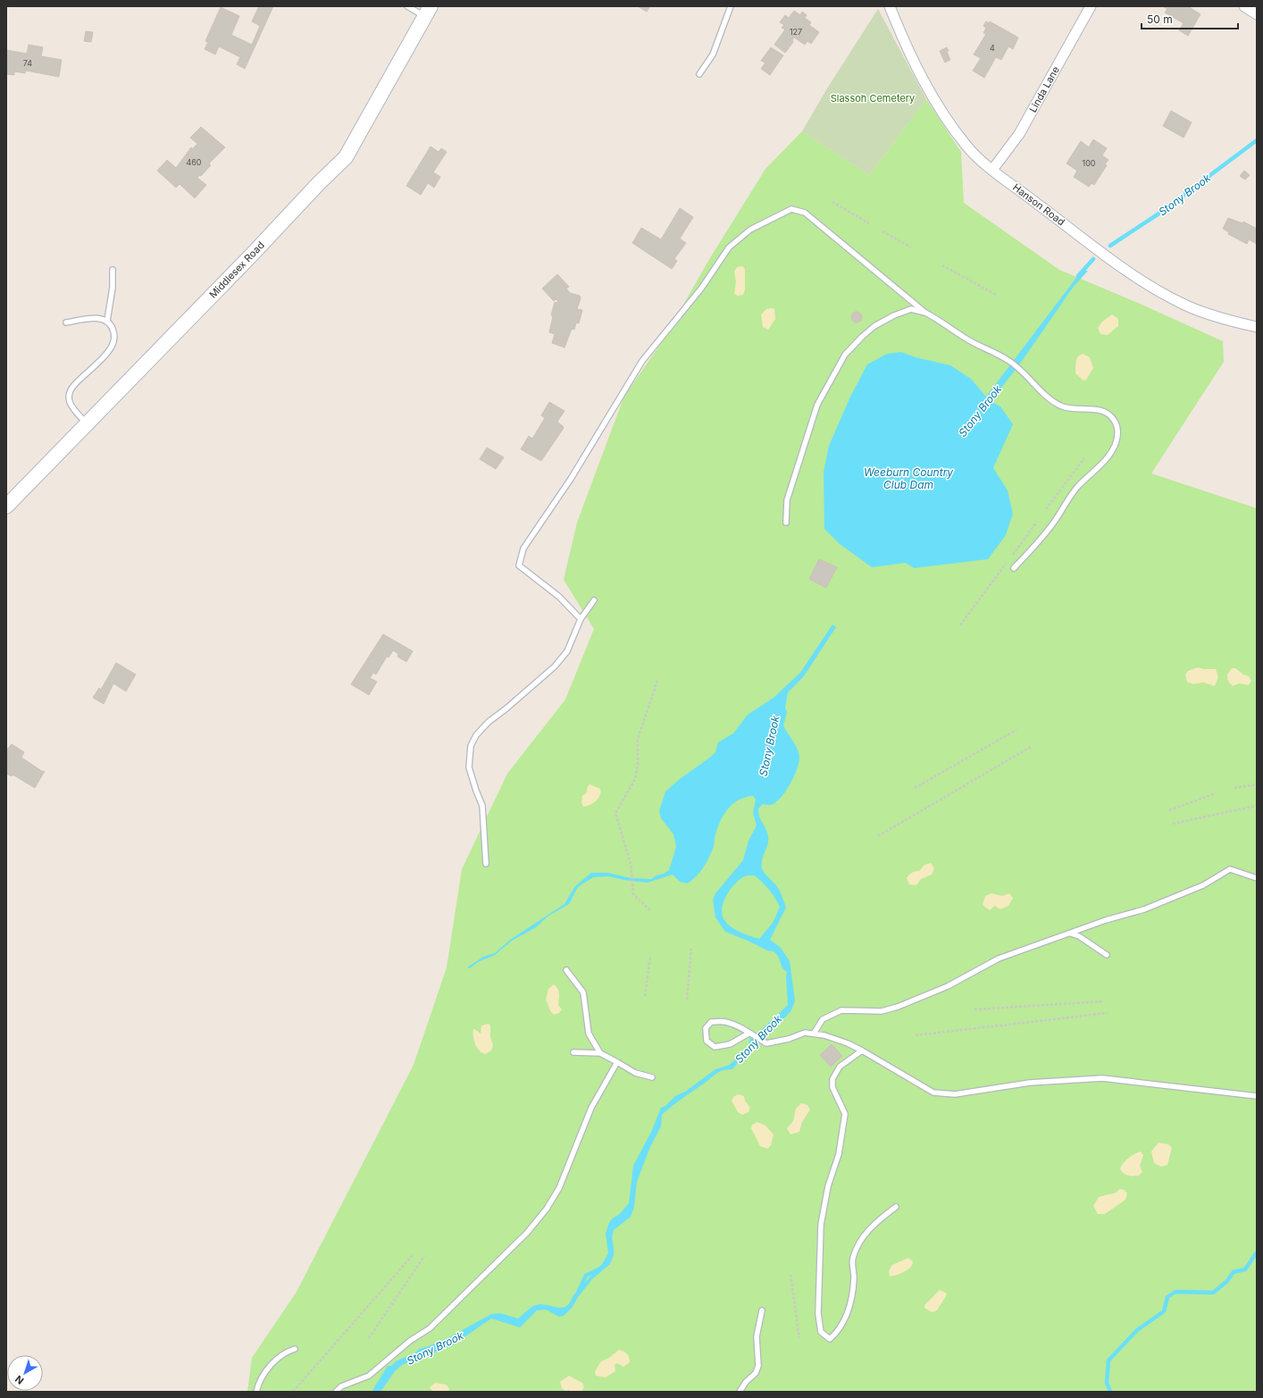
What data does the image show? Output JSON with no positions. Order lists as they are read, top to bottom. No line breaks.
{"streets":{"main road":["Middlesex Road"],"street":["Linda Lane","Hanson Road"]},"crossings":[["Linda Lane","Hanson Road"]],"water":["Stony Brook","Weeburn Country Club Dam"],"parks":["Slassoh Cemetery"],"house_numbers":["127","4","74","460","100"],"scale_bar":"50 m","north":"bottom left"}
